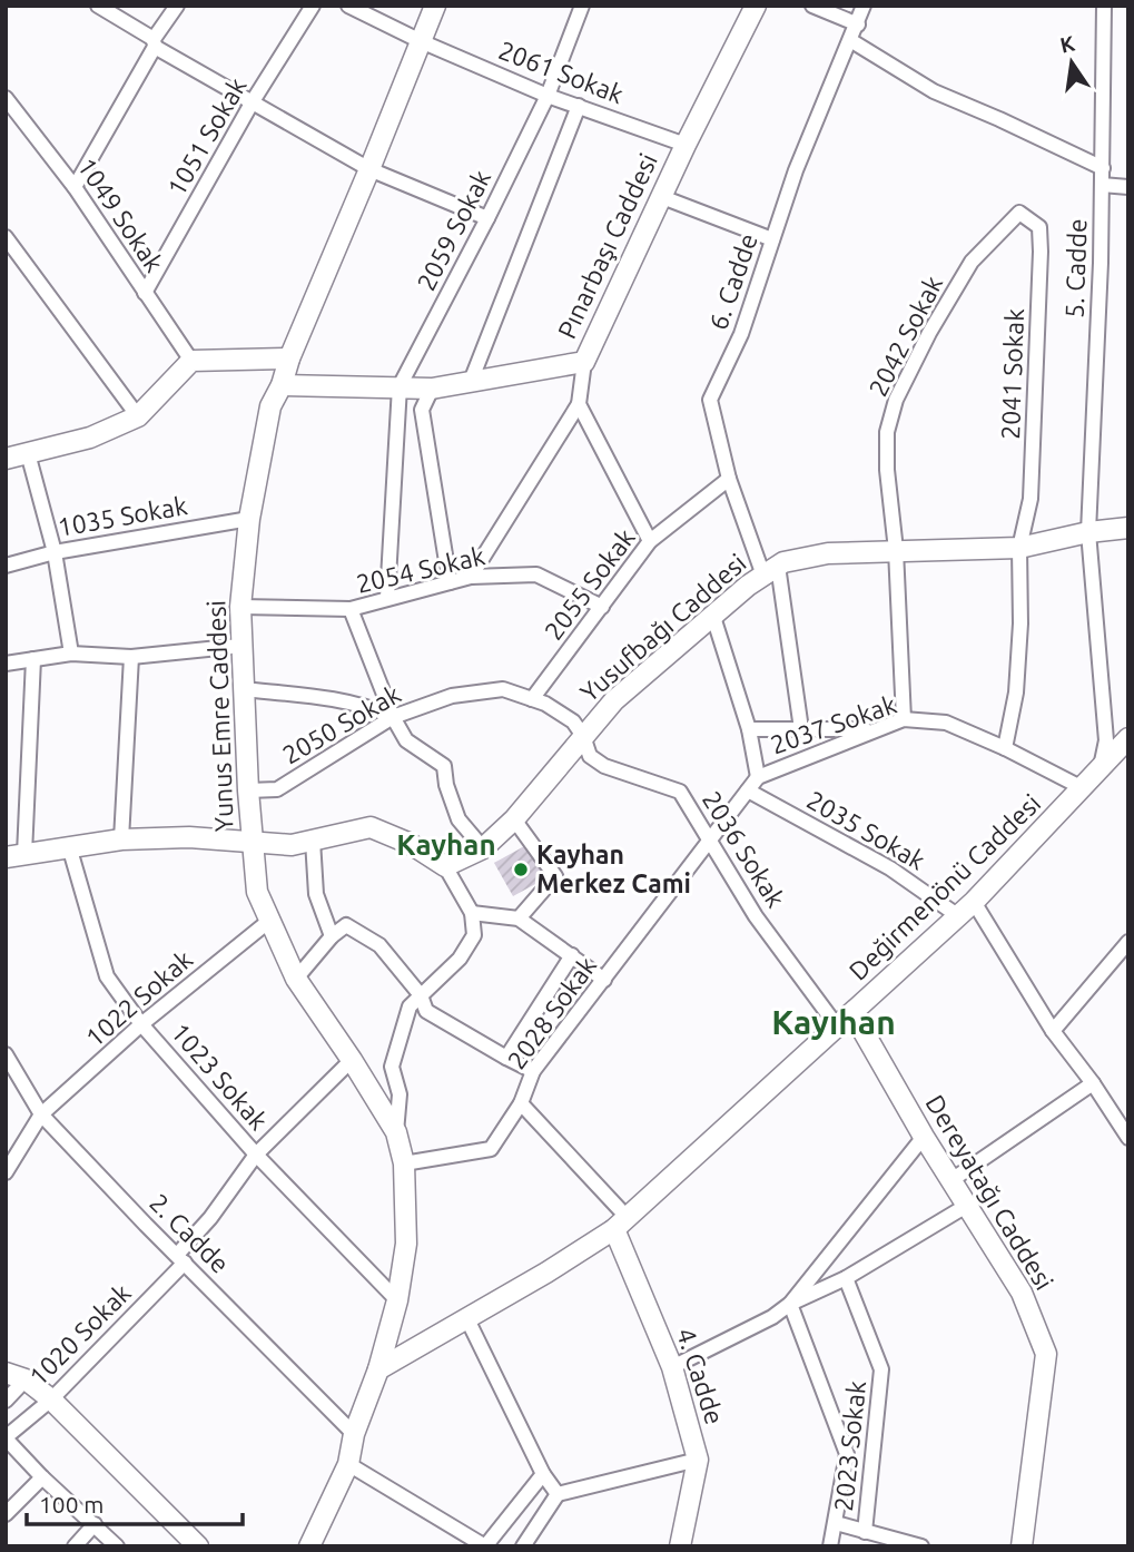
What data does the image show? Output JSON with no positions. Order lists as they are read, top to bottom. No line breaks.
{"streets":{"street":["2061 Sokak","1051 Sokak","1049 Sokak","2059 Sokak","Pınarbaşı Caddesi","5. Cadde","6. Cadde","2042 Sokak","2041 Sokak","1035 Sokak","2054 Sokak","2055 Sokak","Yusufbağı Caddesi","Yunus Emre Caddesi","2050 Sokak","2037 Sokak","2035 Sokak","2036 Sokak","Değirmenönü Caddesi","1022 Sokak","2028 Sokak","1023 Sokak","Dereyatağı Caddesi","2. Cadde","1020 Sokak","4. Cadde","2023 Sokak"]},"crossings":[["2061 Sokak","2059 Sokak"],["2061 Sokak","Pınarbaşı Caddesi"],["2061 Sokak","Yunus Emre Caddesi"],["1051 Sokak","1049 Sokak"],["2059 Sokak","Pınarbaşı Caddesi"],["Pınarbaşı Caddesi","Yunus Emre Caddesi"],["5. Cadde","Yusufbağı Caddesi"],["5. Cadde","Değirmenönü Caddesi"],["6. Cadde","2055 Sokak"],["6. Cadde","Yusufbağı Caddesi"],["2042 Sokak","2041 Sokak"],["2042 Sokak","Yusufbağı Caddesi"],["2042 Sokak","2037 Sokak"],["2041 Sokak","Yusufbağı Caddesi"],["1035 Sokak","Yunus Emre Caddesi"],["2054 Sokak","2055 Sokak"],["2054 Sokak","Yunus Emre Caddesi"],["2055 Sokak","2050 Sokak"],["Yusufbağı Caddesi","2050 Sokak"],["Yusufbağı Caddesi","2036 Sokak"],["Yunus Emre Caddesi","2050 Sokak"],["Yunus Emre Caddesi","Değirmenönü Caddesi"],["Yunus Emre Caddesi","1022 Sokak"],["Yunus Emre Caddesi","2028 Sokak"],["Yunus Emre Caddesi","1023 Sokak"],["Yunus Emre Caddesi","2. Cadde"],["Yunus Emre Caddesi","1020 Sokak"],["2050 Sokak","2036 Sokak"],["2037 Sokak","2035 Sokak"],["2037 Sokak","2036 Sokak"],["2037 Sokak","Değirmenönü Caddesi"],["2037 Sokak","2028 Sokak"],["2035 Sokak","Değirmenönü Caddesi"],["2036 Sokak","Değirmenönü Caddesi"],["2036 Sokak","2028 Sokak"],["2036 Sokak","Dereyatağı Caddesi"],["Değirmenönü Caddesi","Dereyatağı Caddesi"],["Değirmenönü Caddesi","4. Cadde"],["1022 Sokak","1023 Sokak"],["1022 Sokak","2. Cadde"],["1023 Sokak","1020 Sokak"],["2. Cadde","1020 Sokak"]],"districts":["Kayhan","Kayıhan"],"places":["Kayhan Merkez Cami"],"scale_bar":"100 m","north":"top"}
